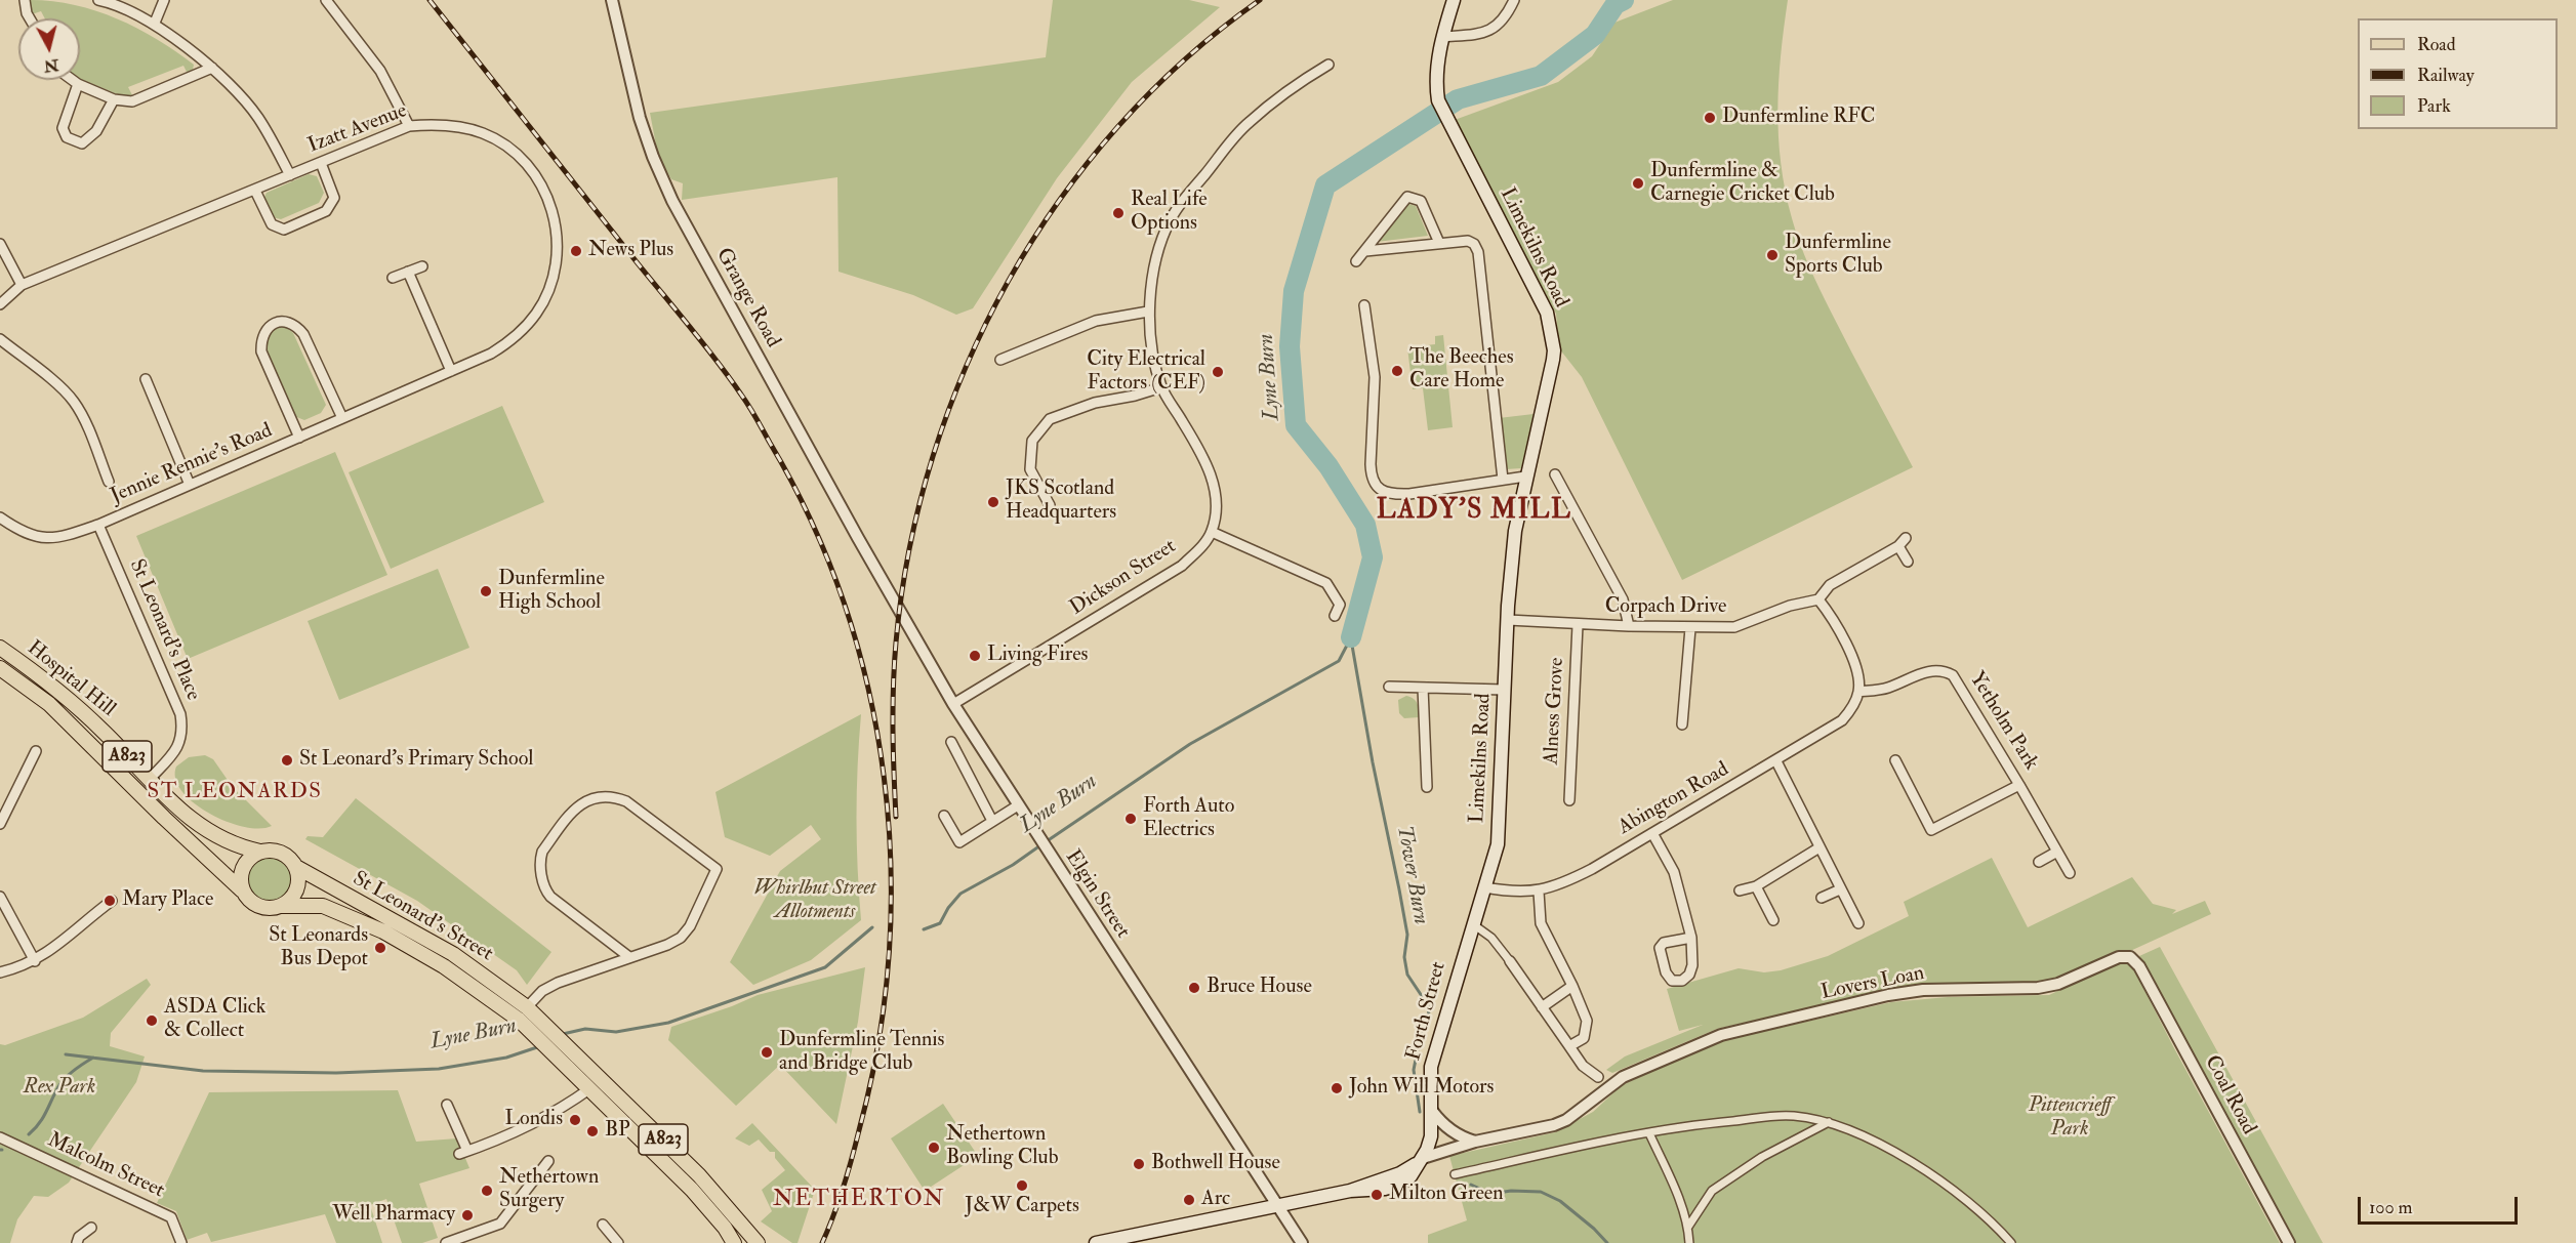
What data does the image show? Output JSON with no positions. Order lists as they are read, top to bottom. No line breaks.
{"streets":{"main road":["Limekilns Road","Hospital Hill","A823","St Leonard's Street","Forth Street"],"street":["Izatt Avenue","Grange Road","Jennie Rennie's Road","Dickson Street","Corpach Drive","St Leonard's Place","Alness Grove","Yetholm Park","Abington Road","Elgin Street","Lovers Loan","Coal Road","Malcolm Street"]},"crossings":[["Izatt Avenue","Jennie Rennie's Road"],["Limekilns Road","Corpach Drive"],["Limekilns Road","Abington Road"],["Limekilns Road","Forth Street"],["Grange Road","Elgin Street"],["Jennie Rennie's Road","St Leonard's Place"],["Dickson Street","Elgin Street"],["Corpach Drive","Alness Grove"],["St Leonard's Place","Hospital Hill"],["Hospital Hill","A823"],["Hospital Hill","St Leonard's Street"],["Yetholm Park","Abington Road"],["A823","St Leonard's Street"],["Abington Road","Forth Street"],["Lovers Loan","Coal Road"]],"districts":["LADY'S MILL","ST LEONARDS","NETHERTON"],"water":["Lyne Burn","Tower Burn"],"parks":["Whirlbut Street Allotments","Rex Park","Pittencrieff Park"],"places":["Dunfermline RFC","Dunfermline & Carnegie Cricket Club","Real Life Options","News Plus","Dunfermline Sports Club","The Beeches Care Home","City Electrical Factors (CEF)","JKS Scotland Headquarters","Dunfermline High School","Living Fires","St Leonard's Primary School","Forth Auto Electrics","Mary Place","St Leonards Bus Depot","Bruce House","ASDA Click & Collect","Dunfermline Tennis and Bridge Club","John Will Motors","Londis","BP","Nethertown Bowling Club","Bothwell House","J&W Carpets","Nethertown Surgery","Milton Green","Arc","Well Pharmacy"],"legend":["Road","Railway","Park"],"scale_bar":"100 m","north":"bottom"}
